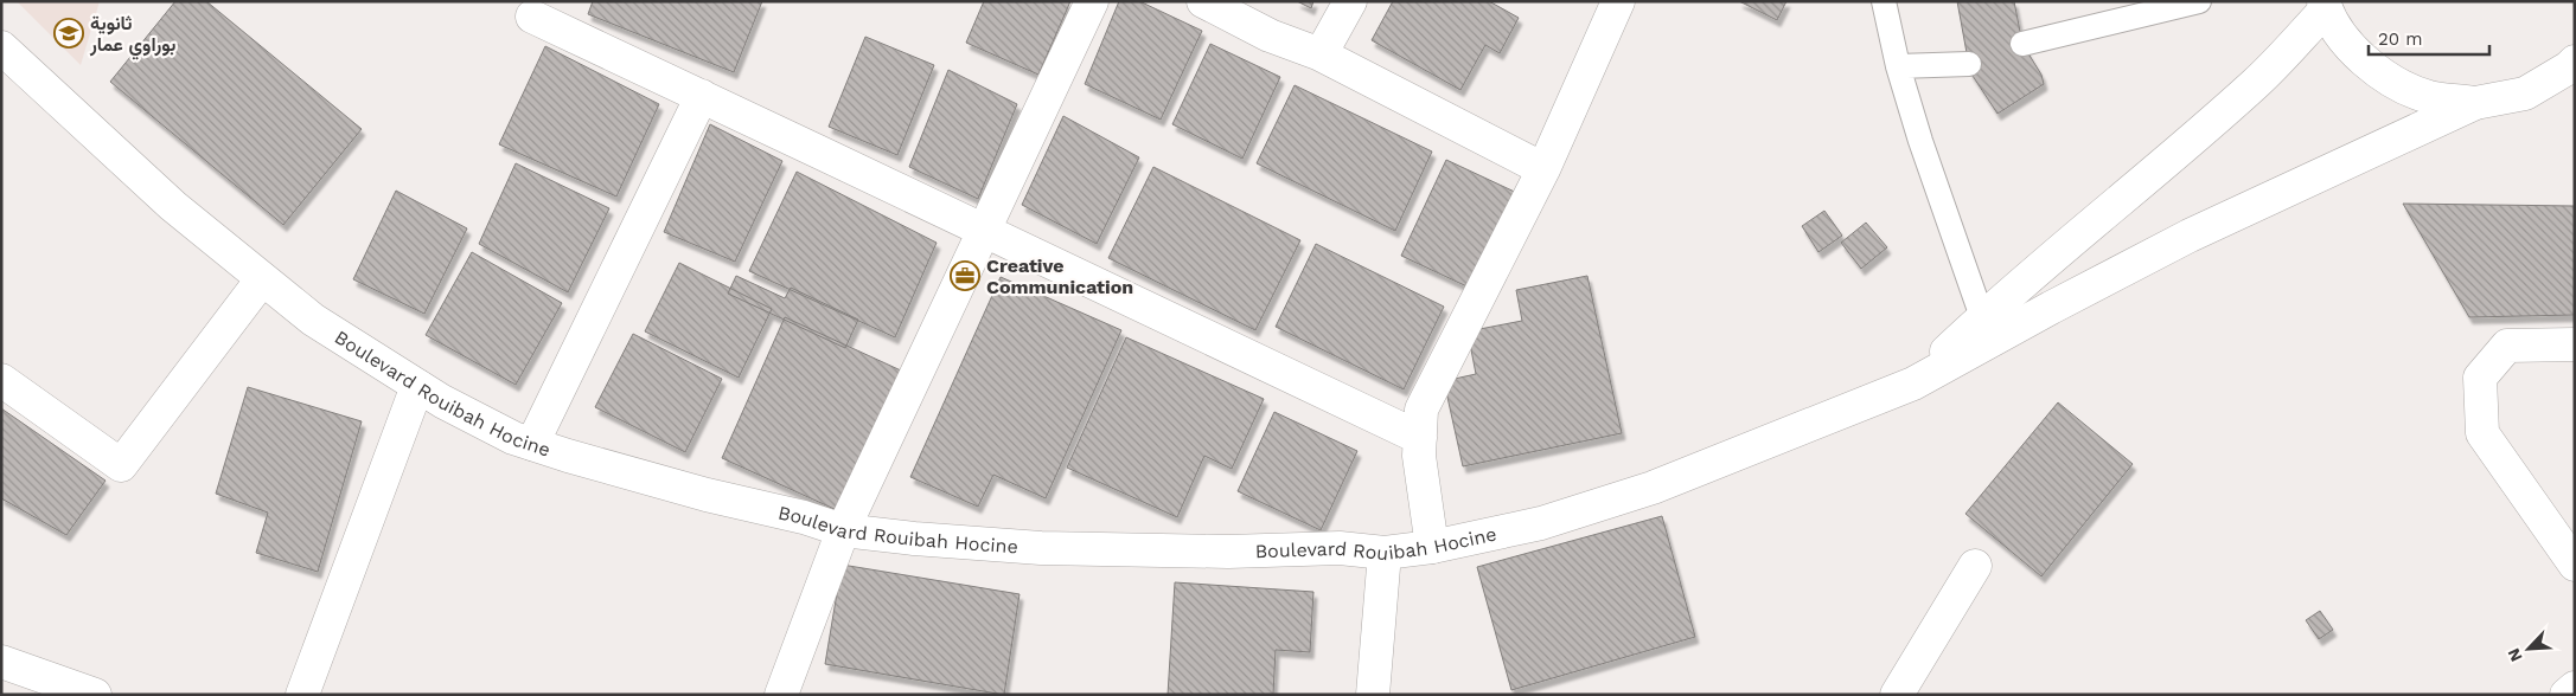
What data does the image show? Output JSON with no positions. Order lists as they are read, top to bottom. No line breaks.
{"streets":{"street":["Boulevard Rouibah Hocine"]},"places":{"school or university":["ثانوية بوراوي عمار"],"office":["Creative Communication"]},"scale_bar":"20 m","north":"bottom left"}
